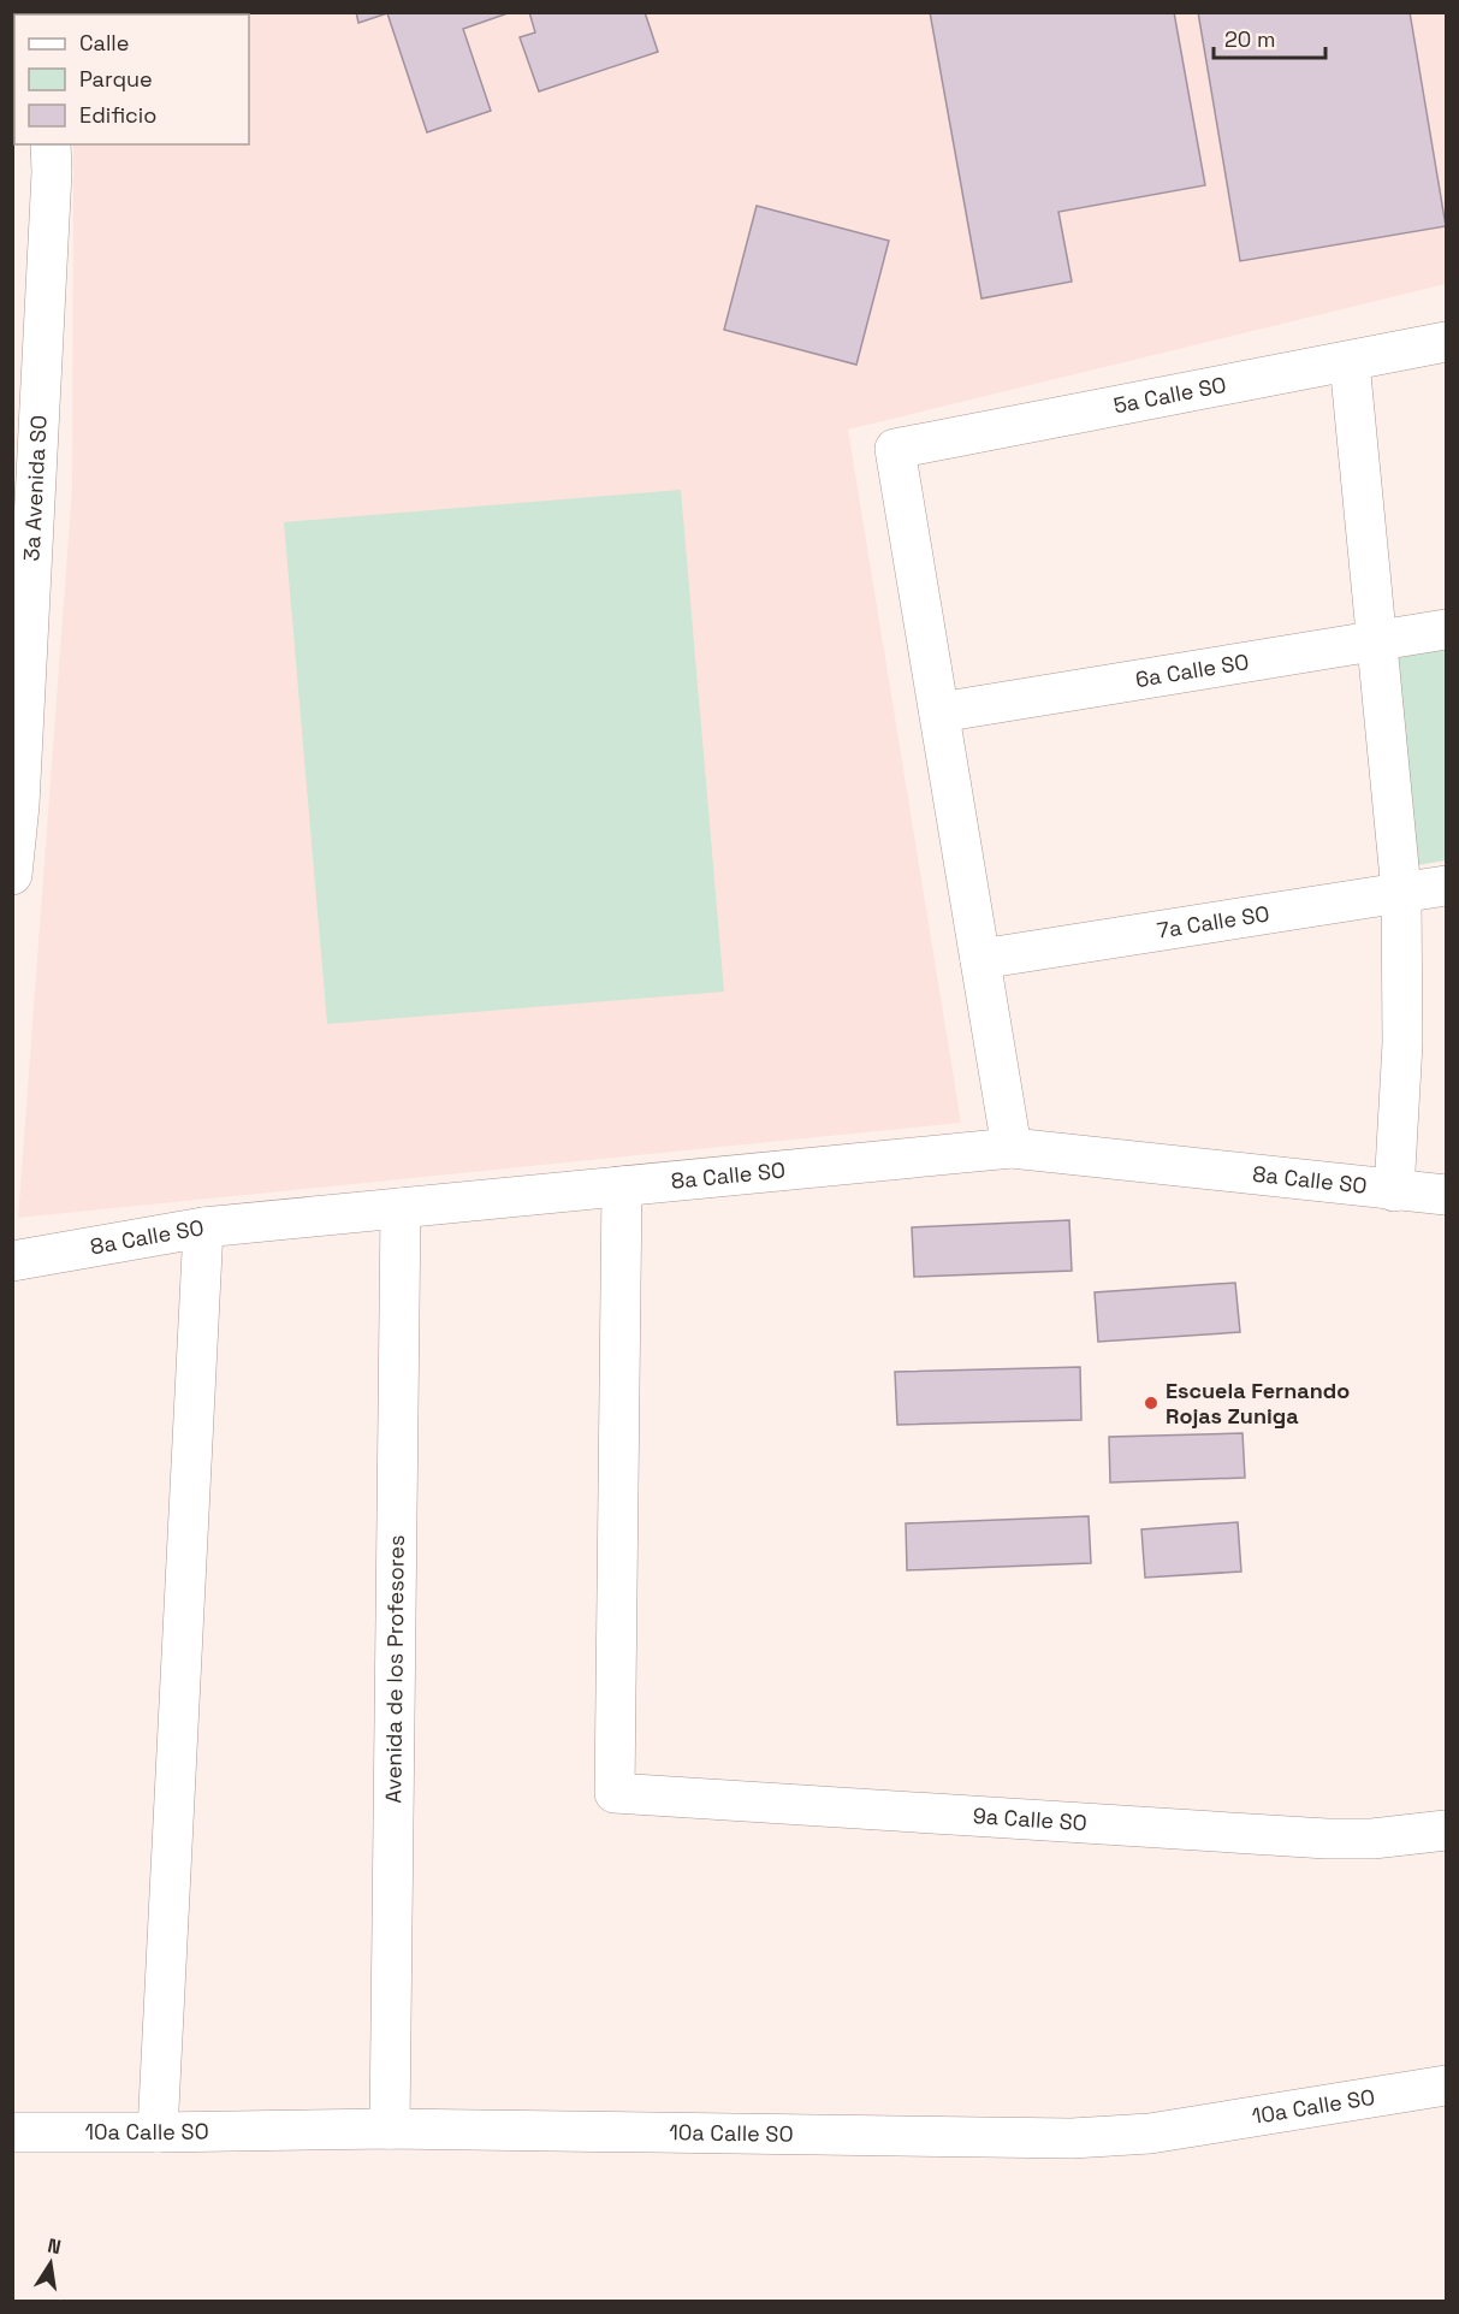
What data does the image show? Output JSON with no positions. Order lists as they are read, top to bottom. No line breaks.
{"streets":{"street":["5a Calle SO","3a Avenida SO","6a Calle SO","7a Calle SO","8a Calle SO","Avenida de los Profesores","9a Calle SO","10a Calle SO"]},"crossings":[["5a Calle SO","6a Calle SO"],["8a Calle SO","Avenida de los Profesores"],["8a Calle SO","9a Calle SO"],["Avenida de los Profesores","10a Calle SO"]],"places":["Escuela Fernando Rojas Zuniga"],"legend":["Calle","Parque","Edificio"],"scale_bar":"20 m","north":"top"}
